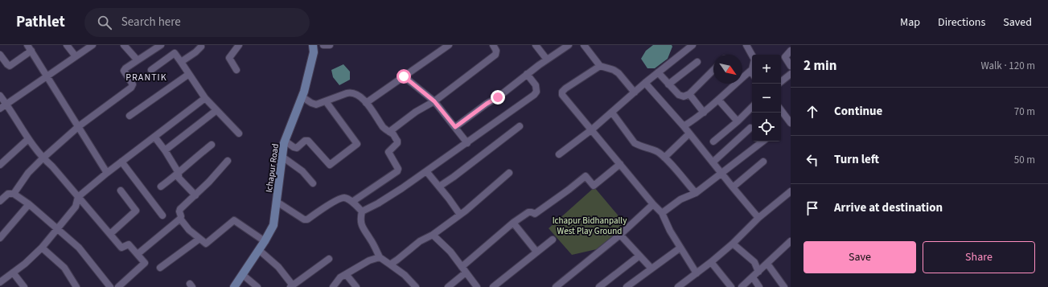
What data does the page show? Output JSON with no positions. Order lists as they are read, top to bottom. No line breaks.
{"streets":{"street":["Ichapur Road"]},"districts":["PRANTIK"],"parks":["Ichapur Bidhanpally West Play Ground"],"north":"bottom right","page":{"header":"Pathlet","search":"Search here","nav":["Map","Directions","Saved"],"heading":["2 min","Walk · 120 m"],"map_buttons":["+","−"],"list":[["Continue","70 m"],["Turn left","50 m"],"Arrive at destination"],"buttons":["Save","Share"]}}
